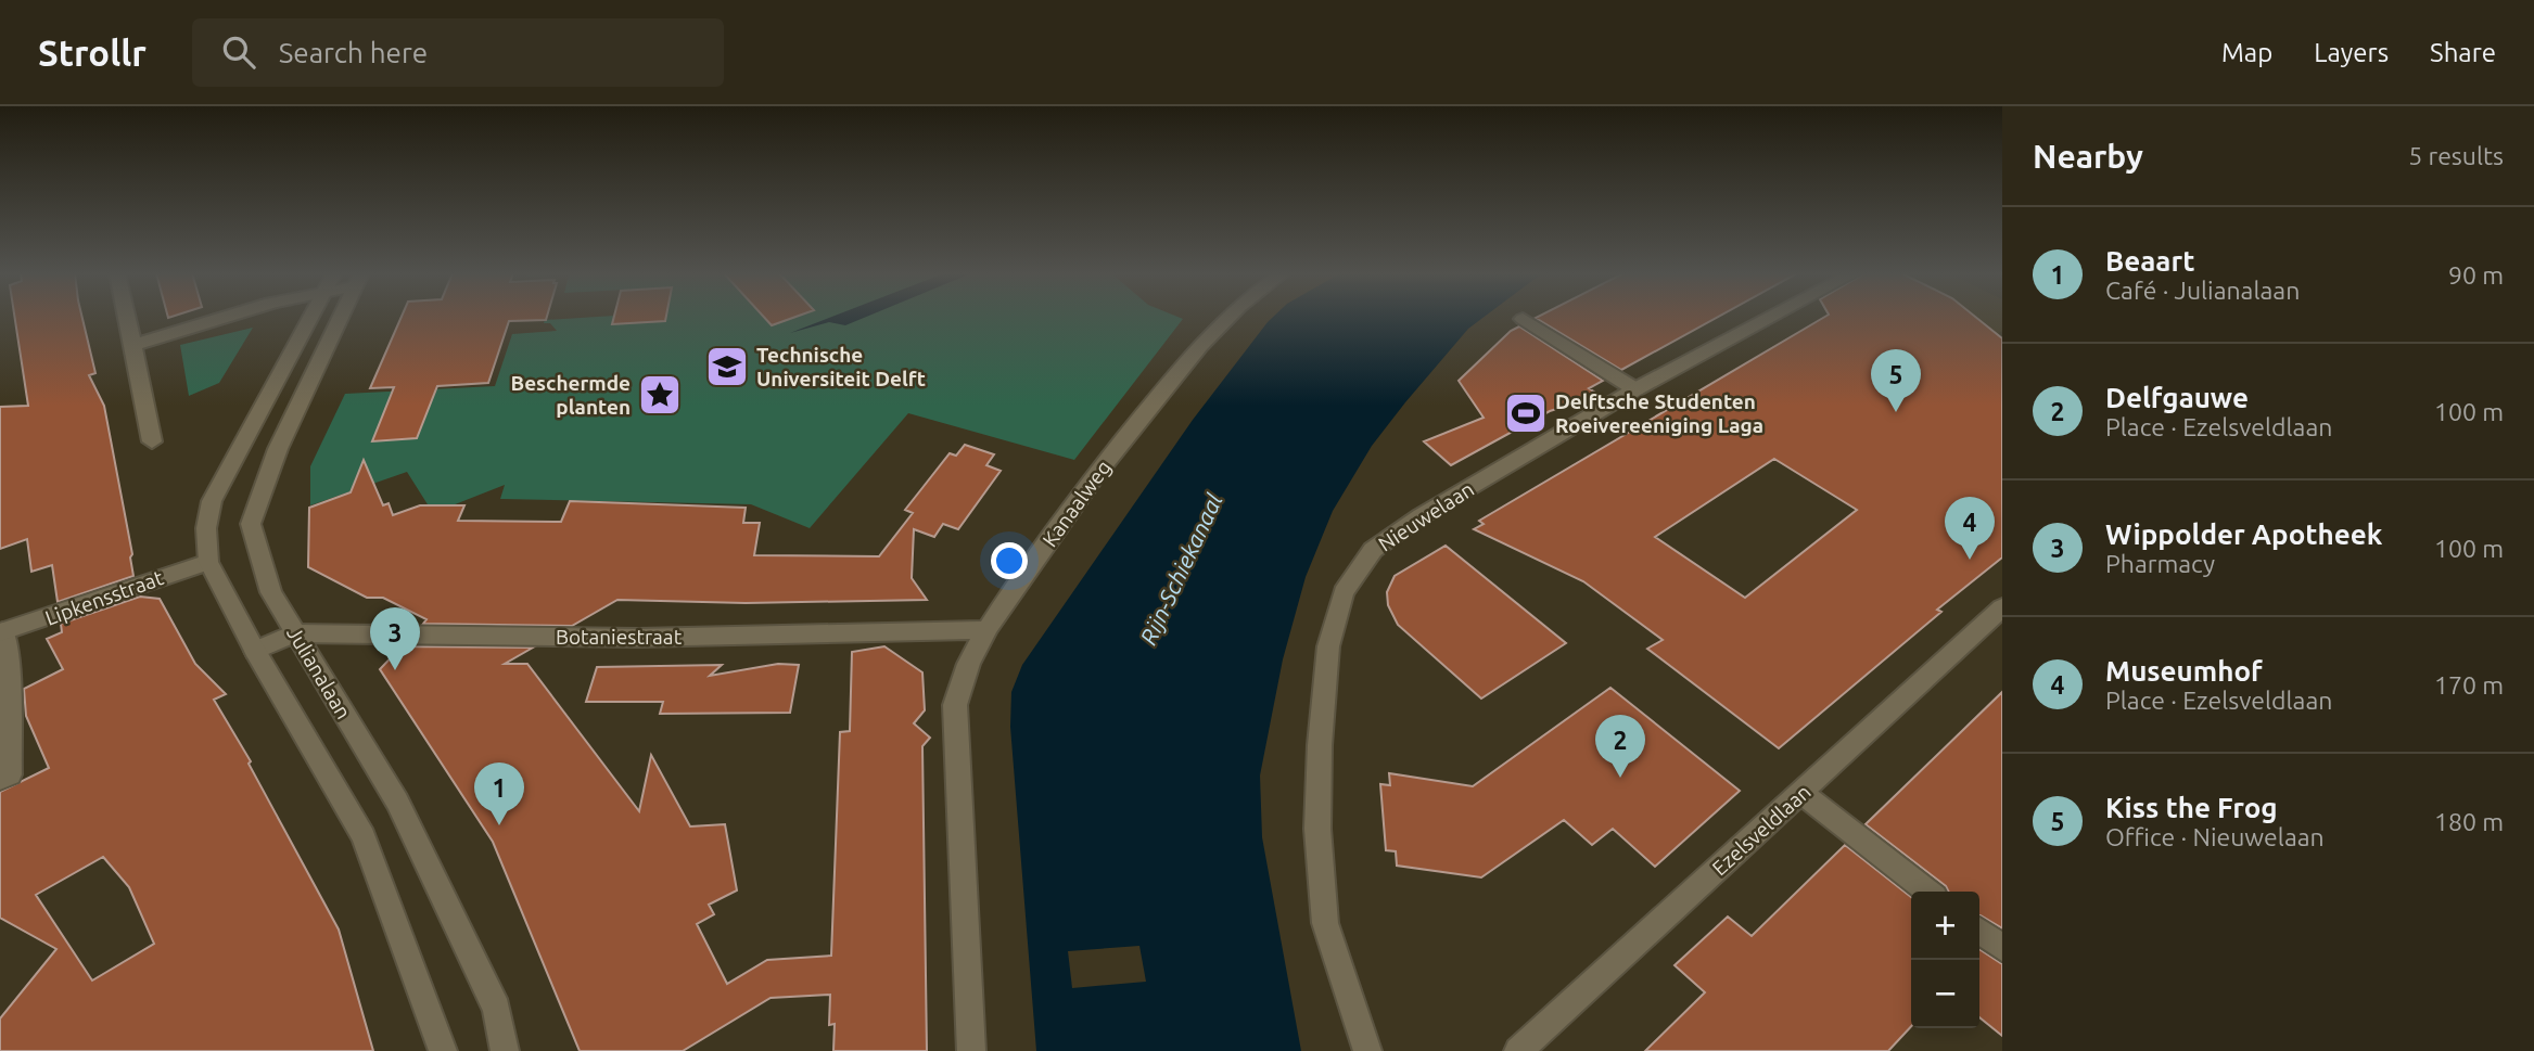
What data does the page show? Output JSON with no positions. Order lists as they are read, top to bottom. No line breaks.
{"streets":{"street":["Kanaalweg","Nieuwelaan","Lipkensstraat","Botaniestraat","Julianalaan","Ezelsveldlaan"]},"crossings":[["Kanaalweg","Botaniestraat"],["Lipkensstraat","Julianalaan"],["Botaniestraat","Julianalaan"]],"water":["Rijn-Schiekanaal"],"places":{"school or university":["Technische Universiteit Delft"],"place":["Beschermde planten"],"sports":["Delftsche Studenten Roeivereeniging Laga"]},"page":{"header":"Strollr","search":"Search here","nav":["Map","Layers","Share"],"heading":["Nearby","5 results"],"list":[{"mark":"1","name":"Beaart","note":"Café · Julianalaan","value":"90 m"},{"mark":"2","name":"Delfgauwe","note":"Place · Ezelsveldlaan","value":"100 m"},{"mark":"3","name":"Wippolder Apotheek","note":"Pharmacy","value":"100 m"},{"mark":"4","name":"Museumhof","note":"Place · Ezelsveldlaan","value":"170 m"},{"mark":"5","name":"Kiss the Frog","note":"Office · Nieuwelaan","value":"180 m"}],"pins":["5","4","3","2","1"],"map_buttons":["+","−"]}}
